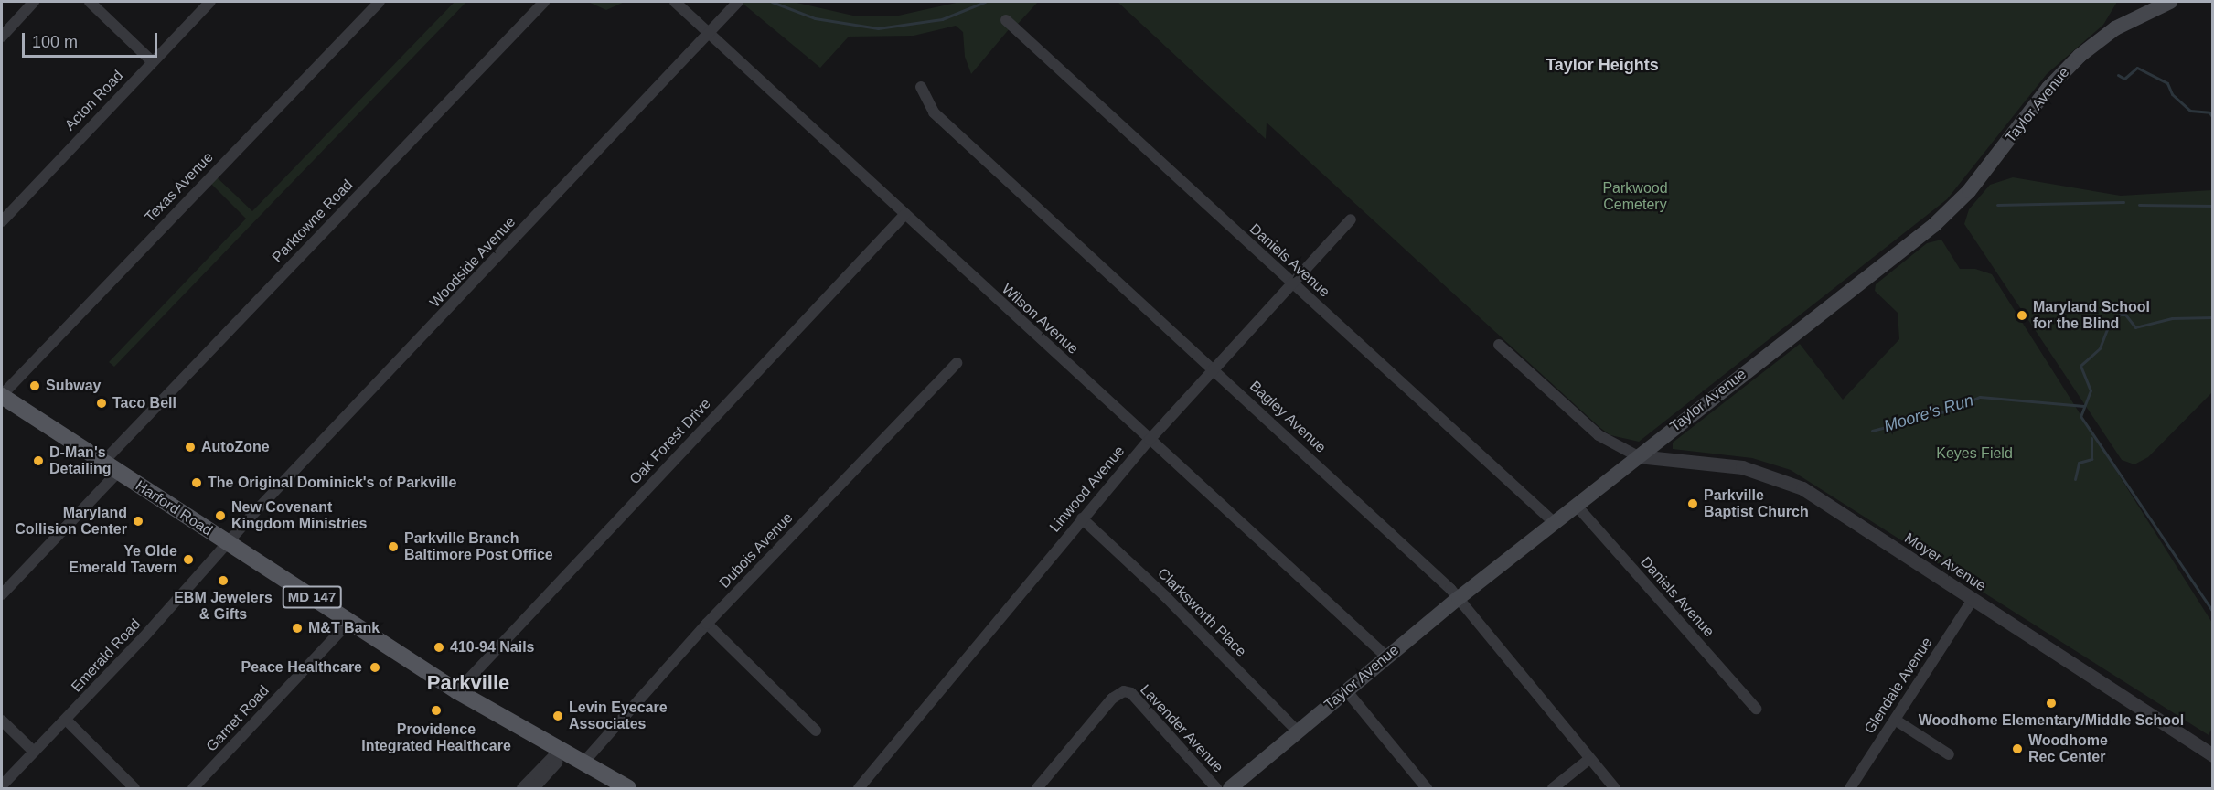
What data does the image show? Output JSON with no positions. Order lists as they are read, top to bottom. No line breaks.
{"streets":{"main road":["Taylor Avenue","Harford Road","MD 147"],"street":["Acton Road","Texas Avenue","Parktowne Road","Daniels Avenue","Woodside Avenue","Wilson Avenue","Bagley Avenue","Oak Forest Drive","Linwood Avenue","Dubois Avenue","Moyer Avenue","Clarksworth Place","Emerald Road","Glendale Avenue","Garnet Road","Lavender Avenue"]},"crossings":[["Taylor Avenue","Daniels Avenue"],["Taylor Avenue","Wilson Avenue"],["Taylor Avenue","Bagley Avenue"],["Taylor Avenue","Moyer Avenue"],["Taylor Avenue","Clarksworth Place"],["Texas Avenue","Harford Road"],["Parktowne Road","Harford Road"],["Daniels Avenue","Linwood Avenue"],["Woodside Avenue","Wilson Avenue"],["Woodside Avenue","Harford Road"],["Woodside Avenue","Emerald Road"],["Wilson Avenue","Oak Forest Drive"],["Wilson Avenue","Linwood Avenue"],["Bagley Avenue","Linwood Avenue"],["Oak Forest Drive","Harford Road"],["Linwood Avenue","Clarksworth Place"],["Harford Road","Dubois Avenue"],["Harford Road","Emerald Road"],["Harford Road","Garnet Road"],["Moyer Avenue","Glendale Avenue"]],"districts":["Taylor Heights","Parkville"],"water":["Moore's Run"],"parks":["Parkwood Cemetery","Keyes Field"],"places":["Maryland School for the Blind","Subway","Taco Bell","AutoZone","D-Man's Detailing","The Original Dominick's of Parkville","Parkville Baptist Church","New Covenant Kingdom Ministries","Maryland Collision Center","Parkville Branch Baltimore Post Office","Ye Olde Emerald Tavern","EBM Jewelers & Gifts","M&T Bank","410-94 Nails","Peace Healthcare","Woodhome Elementary/Middle School","Providence Integrated Healthcare","Levin Eyecare Associates","Woodhome Rec Center"],"scale_bar":"100 m"}
